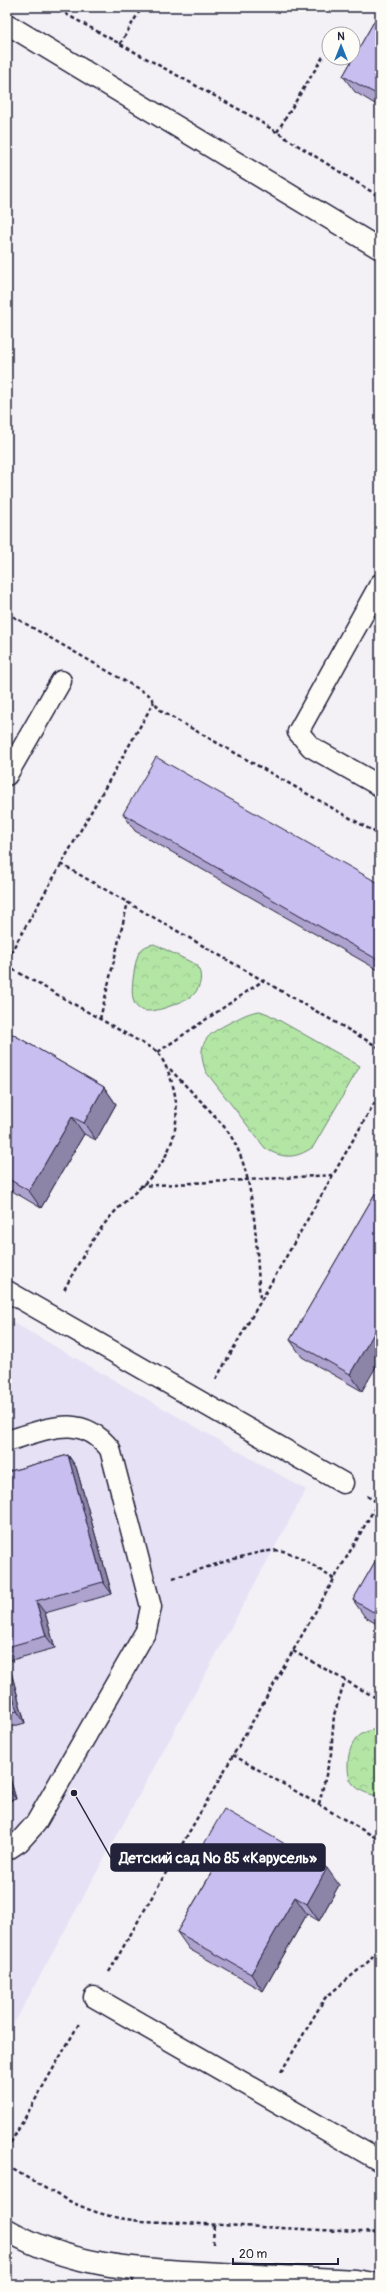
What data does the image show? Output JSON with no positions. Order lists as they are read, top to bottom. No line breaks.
{"places":["Детский сад № 85 «Карусель»"],"scale_bar":"20 m","north":"top"}
